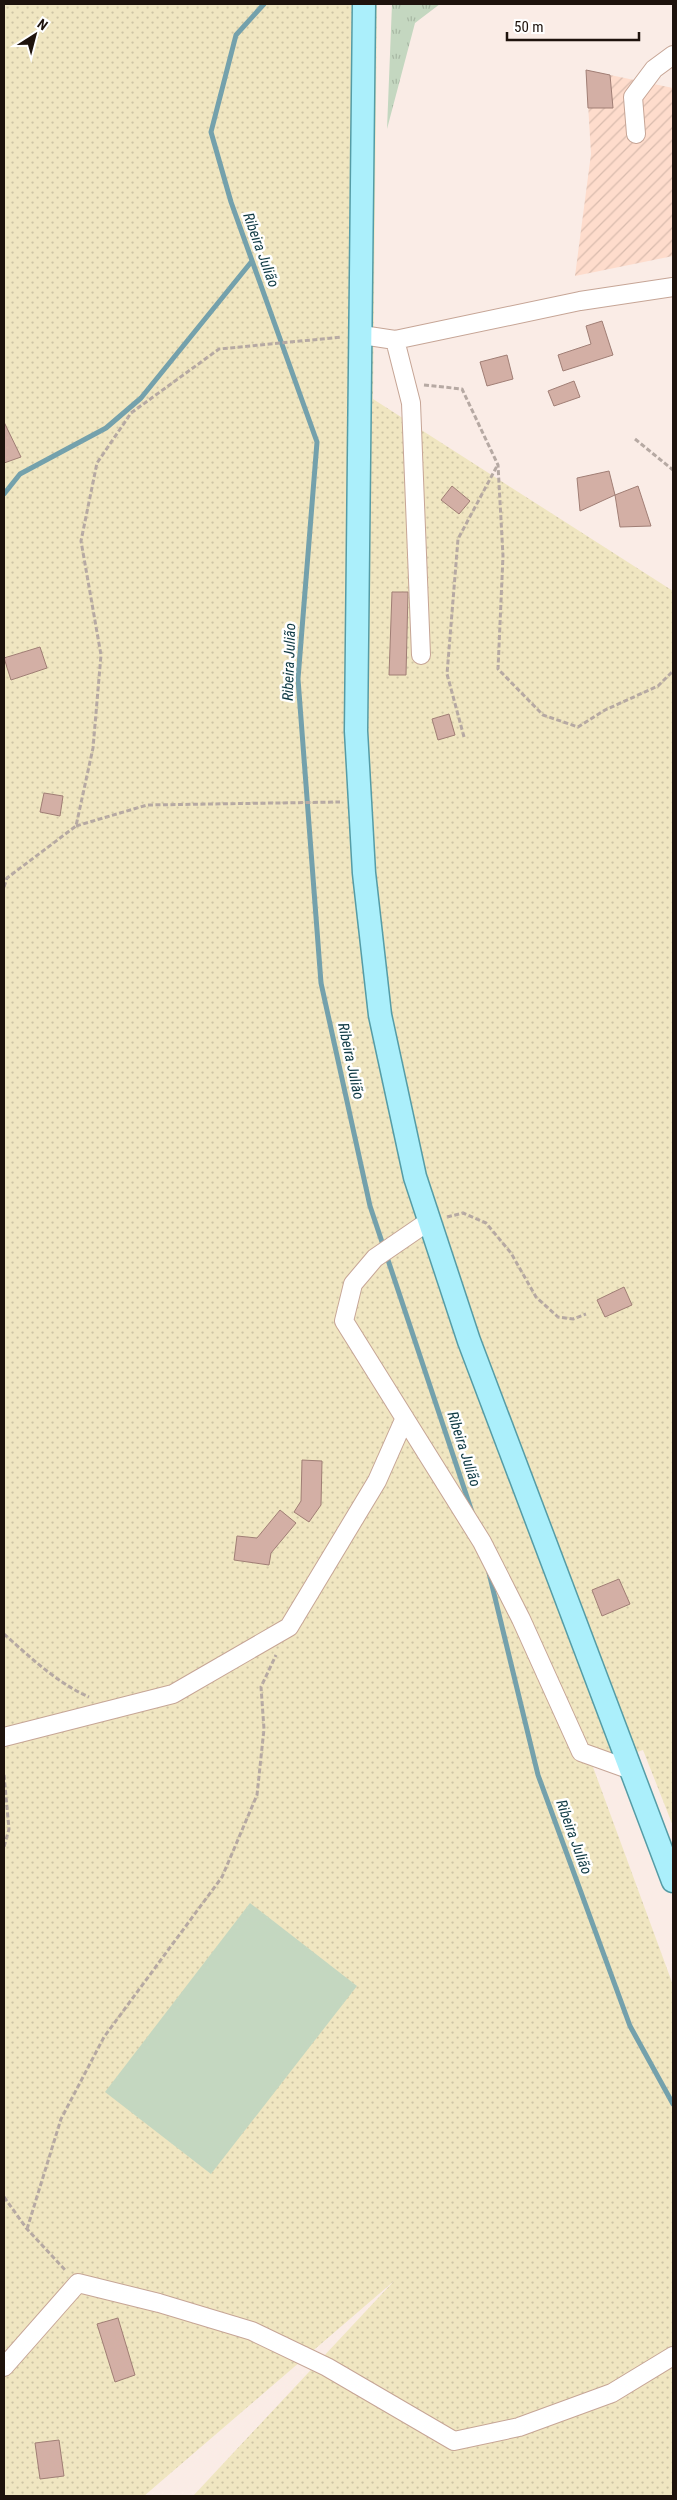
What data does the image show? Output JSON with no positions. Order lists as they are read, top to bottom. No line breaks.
{"water":["Ribeira Julião"],"scale_bar":"50 m","north":"top right"}
